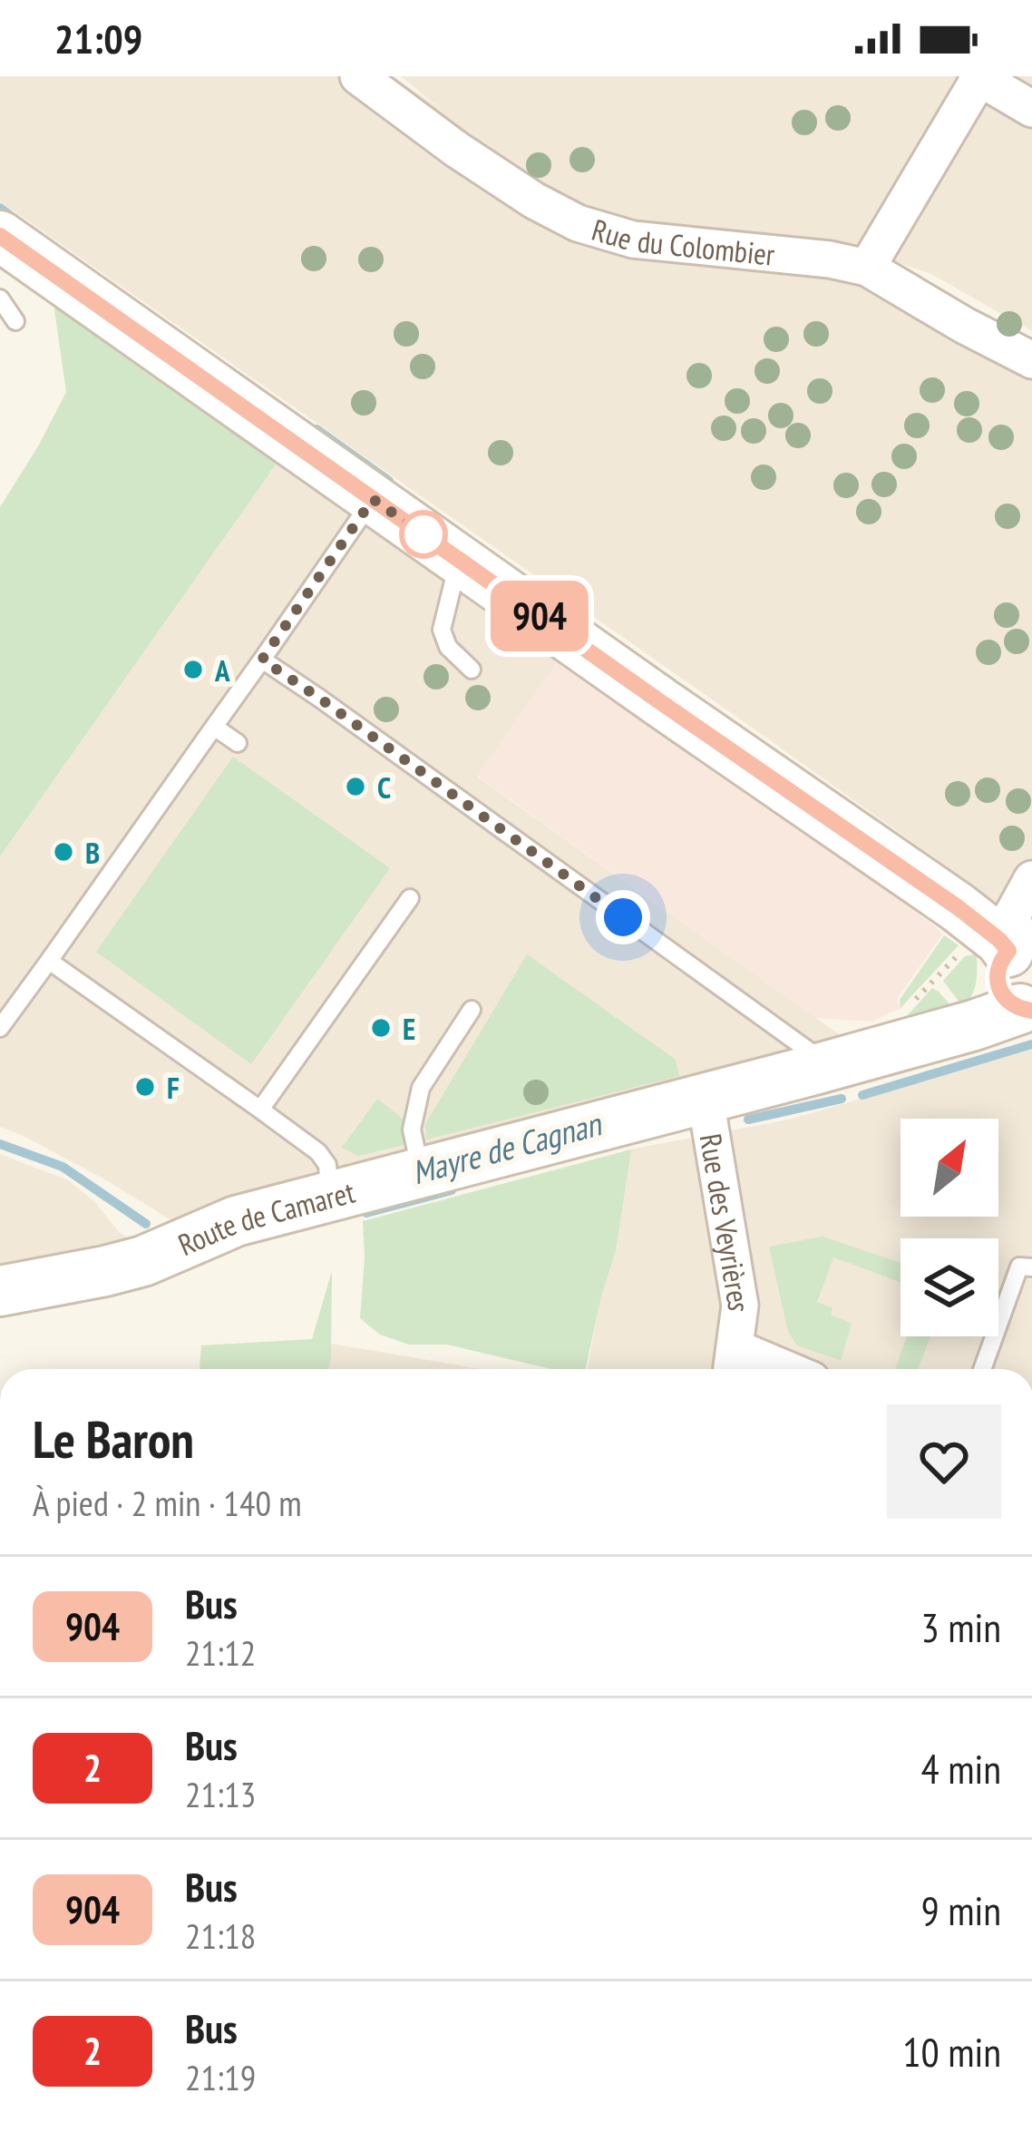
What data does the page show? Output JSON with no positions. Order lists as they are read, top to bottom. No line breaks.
{"streets":{"main road":["Route de Camaret"],"street":["Rue du Colombier","Rue des Veyrières"]},"crossings":[["Route de Camaret","Rue des Veyrières"]],"water":["Mayre de Cagnan"],"places":["A","C","B","E","F"],"lines":["bus line 904"],"north":"top right","page":{"status":"21:09","on_map":"904","heading":["Le Baron","À pied · 2 min · 140 m"],"list":[{"mark":"904","name":"Bus","note":"21:12","value":"3 min"},{"mark":"2","name":"Bus","note":"21:13","value":"4 min"},{"mark":"904","name":"Bus","note":"21:18","value":"9 min"},{"mark":"2","name":"Bus","note":"21:19","value":"10 min"}]}}
